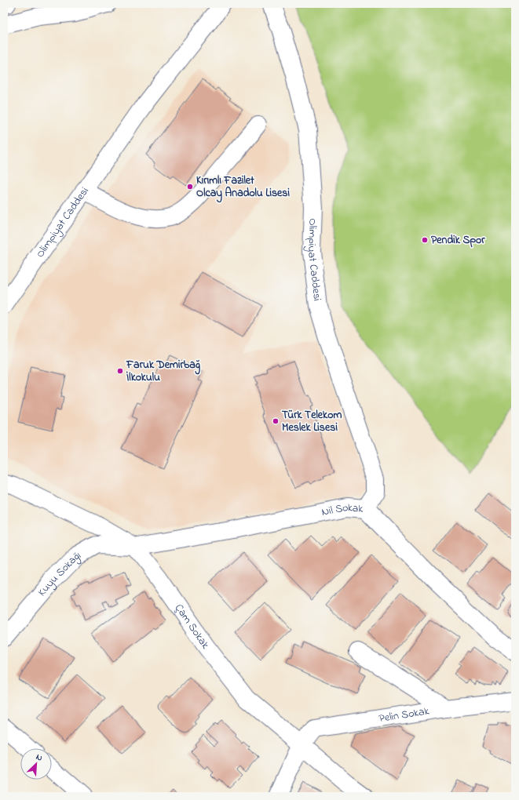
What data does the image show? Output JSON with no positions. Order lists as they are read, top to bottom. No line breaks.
{"streets":{"street":["Olimpiyat Caddesi","Nil Sokak","Kuyu Sokağı","Çam Sokak","Pelin Sokak"]},"crossings":[["Olimpiyat Caddesi","Nil Sokak"],["Nil Sokak","Kuyu Sokağı"],["Nil Sokak","Çam Sokak"],["Kuyu Sokağı","Çam Sokak"],["Çam Sokak","Pelin Sokak"]],"places":["Kırımlı Fazilet Olcay Anadolu Lisesi","Pendik Spor","Faruk Demirbağ İlkokulu","Türk Telekom Meslek Lisesi"],"north":"top right"}
